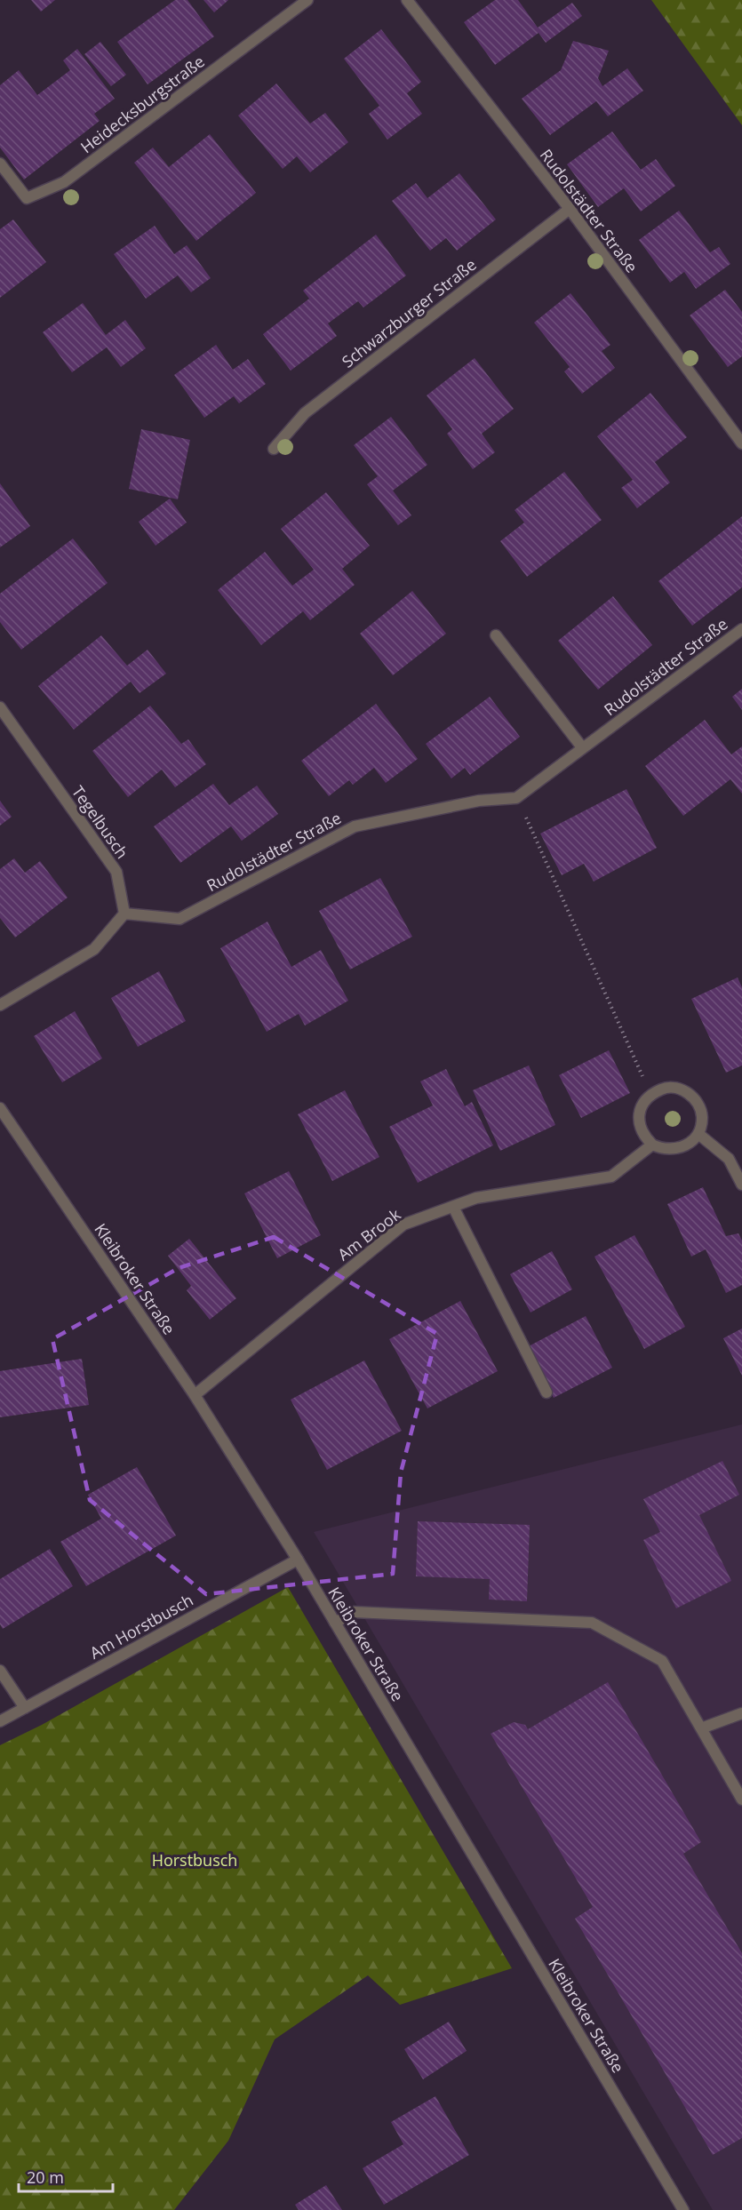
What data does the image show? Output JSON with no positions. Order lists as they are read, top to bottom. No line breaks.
{"streets":{"street":["Heidecksburgstraße","Rudolstädter Straße","Schwarzburger Straße","Tegelbusch","Am Brook","Kleibroker Straße","Am Horstbusch"]},"crossings":[["Rudolstädter Straße","Schwarzburger Straße"],["Rudolstädter Straße","Tegelbusch"],["Am Brook","Kleibroker Straße"],["Kleibroker Straße","Am Horstbusch"]],"parks":["Horstbusch"],"scale_bar":"20 m"}
